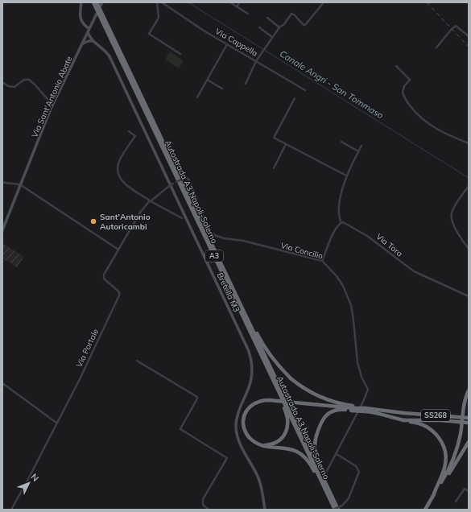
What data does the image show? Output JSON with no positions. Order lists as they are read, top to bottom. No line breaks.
{"streets":{"highway":["Autostrada A3 Napoli-Salerno","A3","SS268"],"street":["Via Cappella","Via Sant'Antonio Abate","Via Tora","Via Concilio","Bretella M3","Via Portale"]},"crossings":[["Via Sant'Antonio Abate","Bretella M3"],["Autostrada A3 Napoli-Salerno","A3"],["Via Concilio","Via Portale"],["A3","SS268"]],"water":["Canale Angri - San Tommaso"],"places":["Sant'Antonio Autoricambi"],"north":"top right"}
